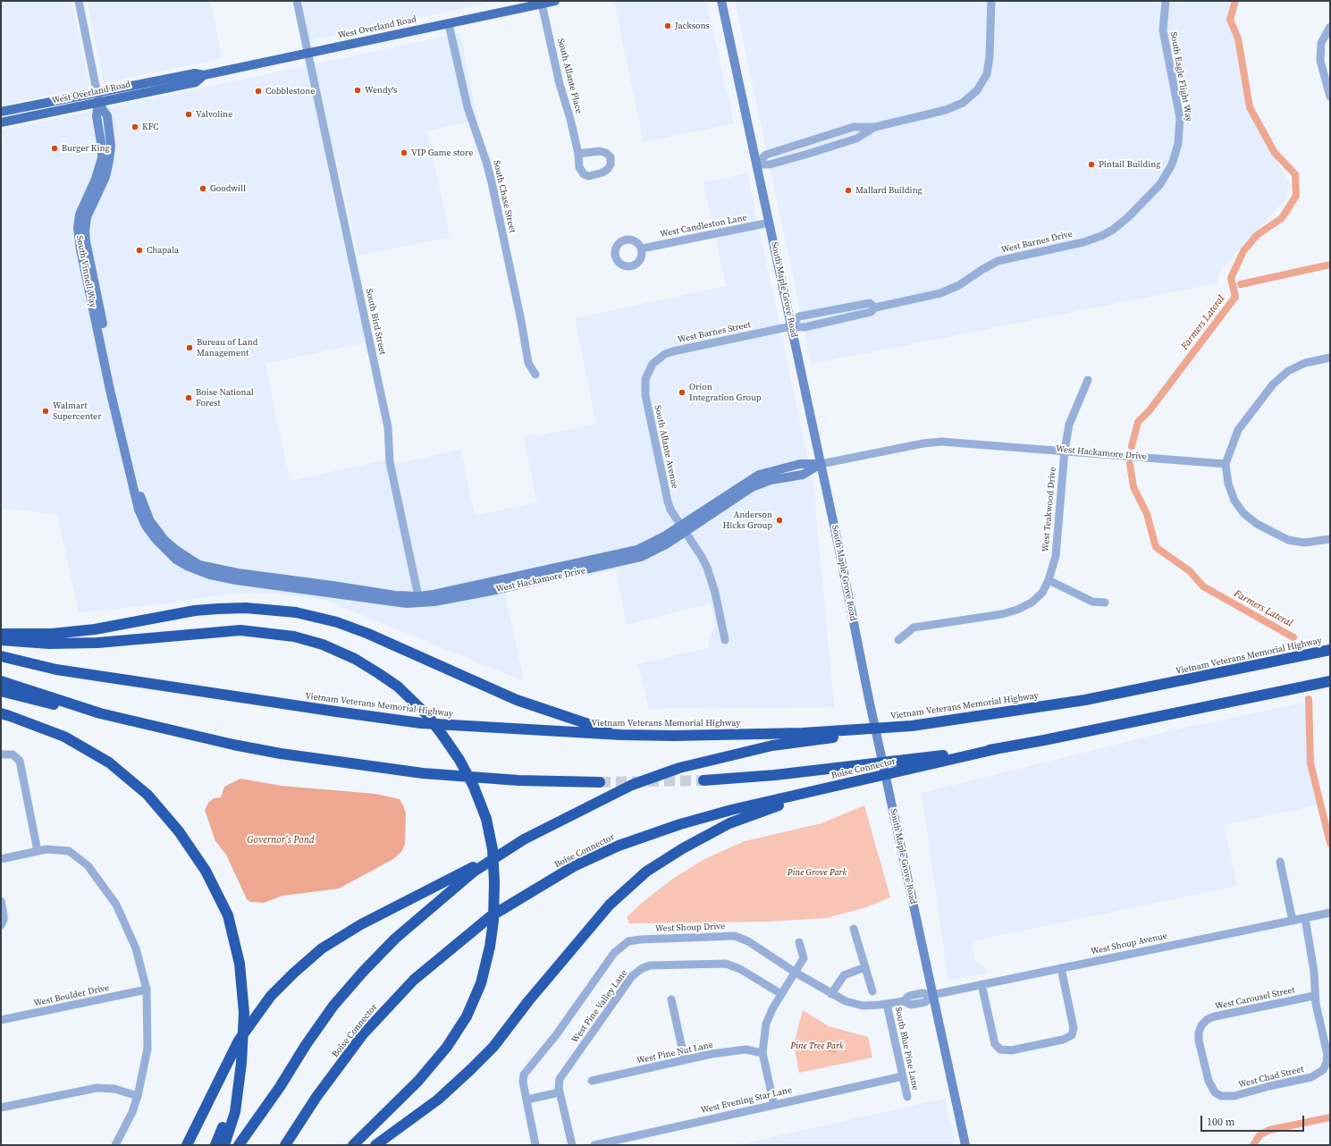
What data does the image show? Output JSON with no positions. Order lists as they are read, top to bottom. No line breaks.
{"streets":{"highway":["Vietnam Veterans Memorial Highway","Boise Connector"],"main road":["West Overland Road"],"street":["South Allante Place","South Eagle Flight Way","South Chase Street","West Candleston Lane","West Barnes Drive","South Vinnell Way","South Maple Grove Road","South Bird Street","West Barnes Street","South Allante Avenue","West Hackamore Drive","West Teakwood Drive","West Shoup Drive","West Shoup Avenue","West Boulder Drive","West Carousel Street","West Pine Valley Lane","South Blue Pine Lane","West Pine Nut Lane","West Chad Street","West Evening Star Lane"]},"crossings":[["West Overland Road","South Allante Place"],["West Overland Road","South Chase Street"],["West Overland Road","South Vinnell Way"],["West Overland Road","South Bird Street"],["South Eagle Flight Way","West Barnes Drive"],["West Candleston Lane","South Maple Grove Road"],["West Barnes Drive","South Maple Grove Road"],["West Barnes Drive","West Barnes Street"],["South Vinnell Way","West Hackamore Drive"],["South Maple Grove Road","West Barnes Street"],["South Maple Grove Road","West Hackamore Drive"],["South Maple Grove Road","West Shoup Avenue"],["South Bird Street","West Hackamore Drive"],["West Barnes Street","South Allante Avenue"],["South Allante Avenue","West Hackamore Drive"],["West Hackamore Drive","West Teakwood Drive"],["West Shoup Drive","West Shoup Avenue"],["West Shoup Drive","South Blue Pine Lane"],["West Carousel Street","West Chad Street"],["South Blue Pine Lane","West Evening Star Lane"]],"water":["Farmers Lateral","Governor's Pond"],"parks":["Pine Grove Park","Pine Tree Park"],"places":["Jacksons","Wendy's","Cobblestone","Valvoline","KFC","Burger King","VIP Game store","Pintail Building","Goodwill","Mallard Building","Chapala","Bureau of Land Management","Orion Integration Group","Boise National Forest","Walmart Supercenter","Anderson Hicks Group"],"scale_bar":"100 m"}
